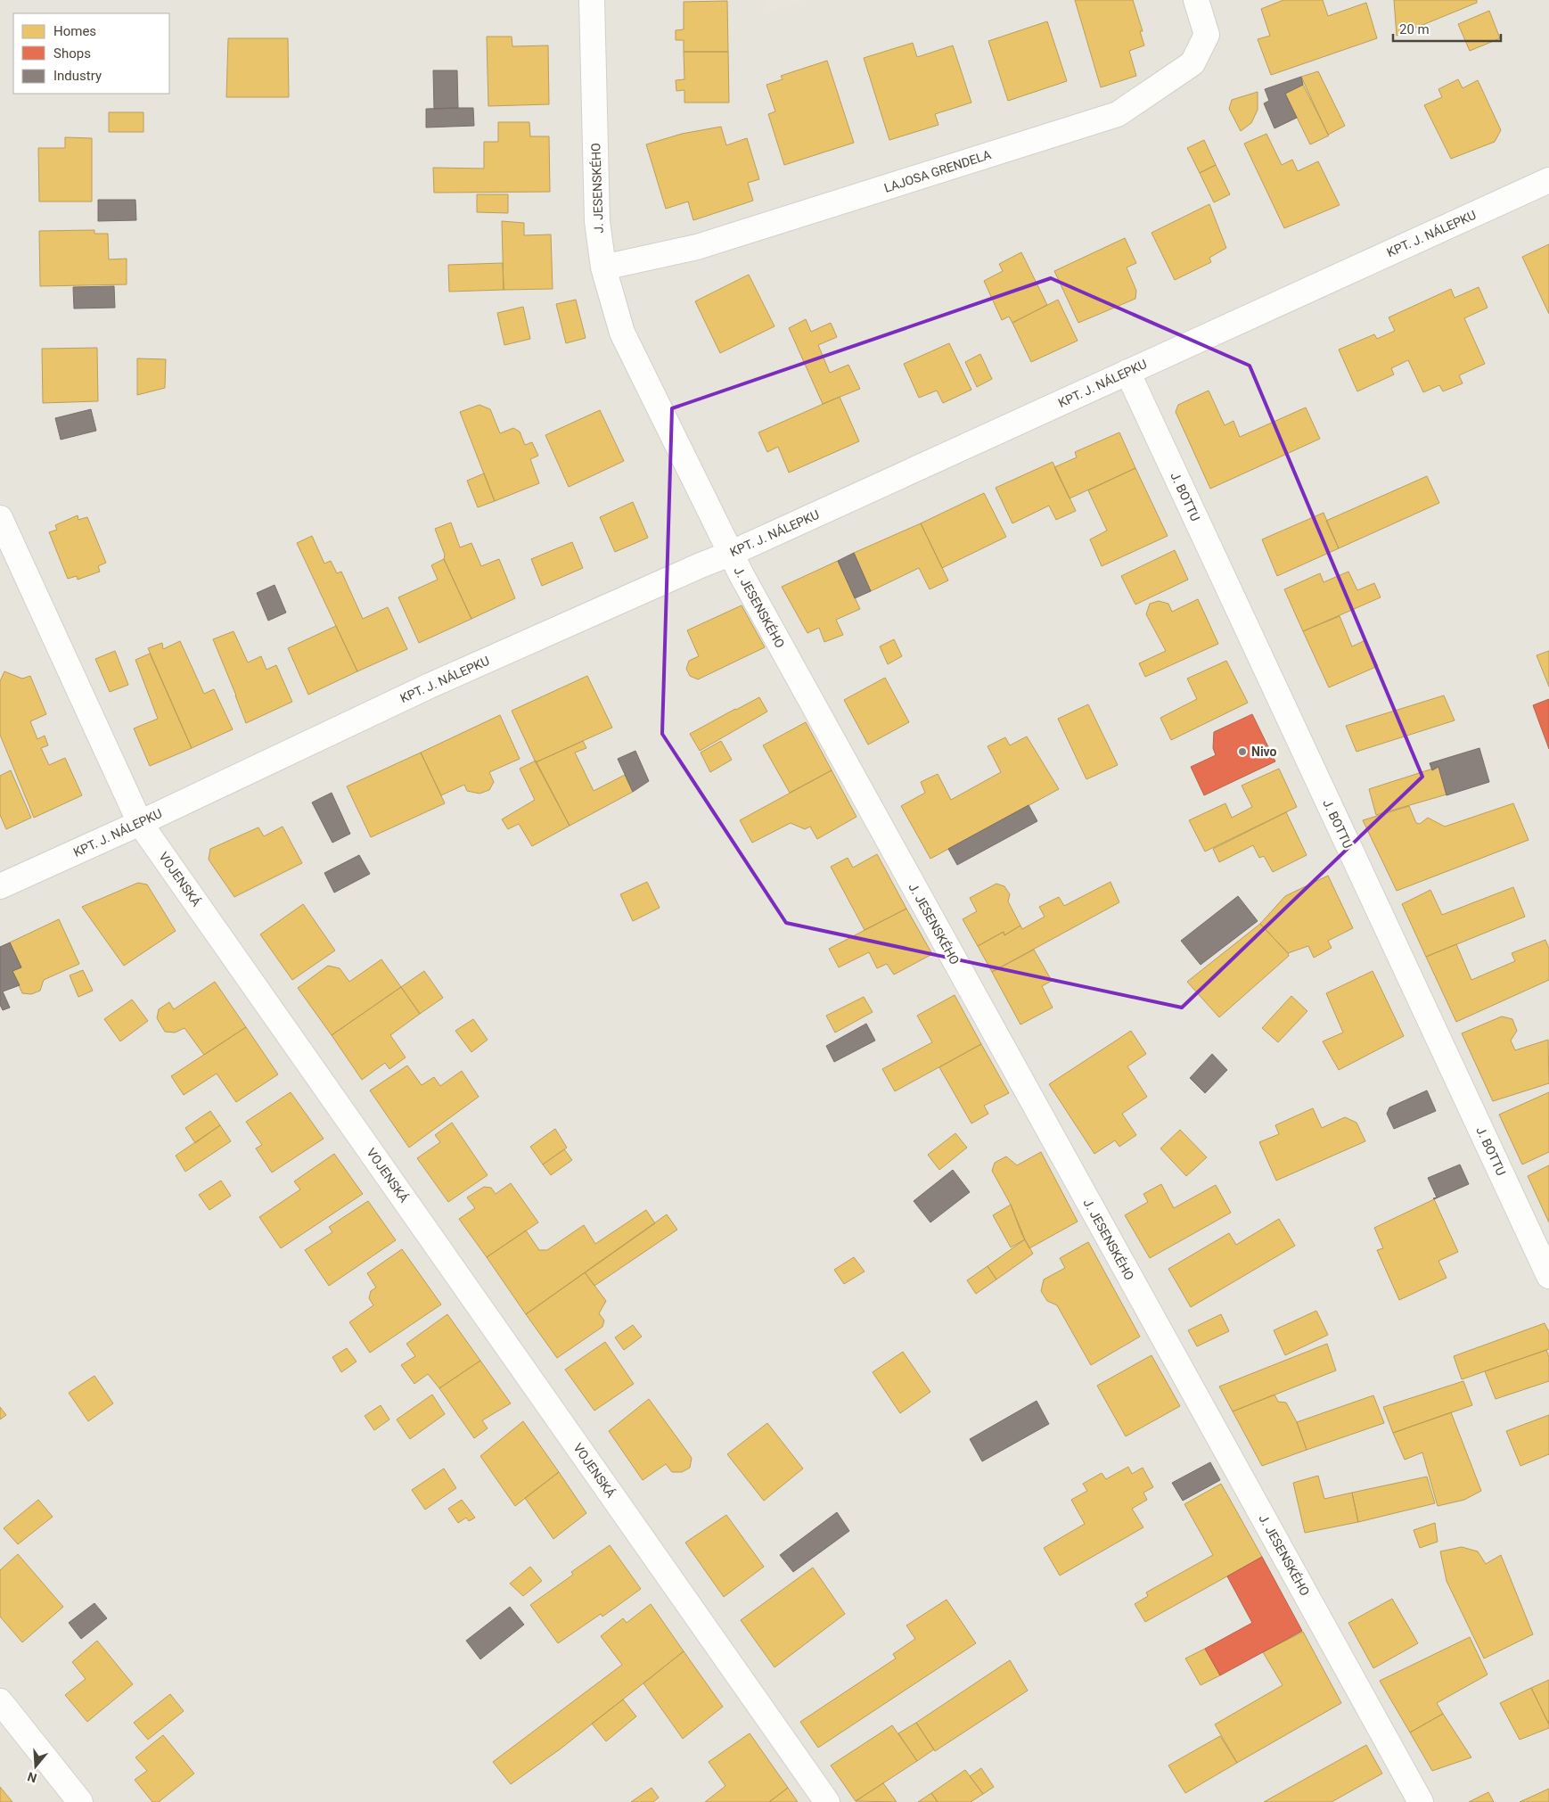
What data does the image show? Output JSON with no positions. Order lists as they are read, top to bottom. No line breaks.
{"streets":{"street":["LAJOSA GRENDELA","J. JESENSKÉHO","KPT. J. NÁLEPKU","J. BOTTU","VOJENSKÁ"]},"crossings":[["LAJOSA GRENDELA","J. JESENSKÉHO"],["J. JESENSKÉHO","KPT. J. NÁLEPKU"],["KPT. J. NÁLEPKU","J. BOTTU"],["KPT. J. NÁLEPKU","VOJENSKÁ"]],"places":["Nivo"],"legend":["Homes","Shops","Industry"],"scale_bar":"20 m","north":"bottom"}
